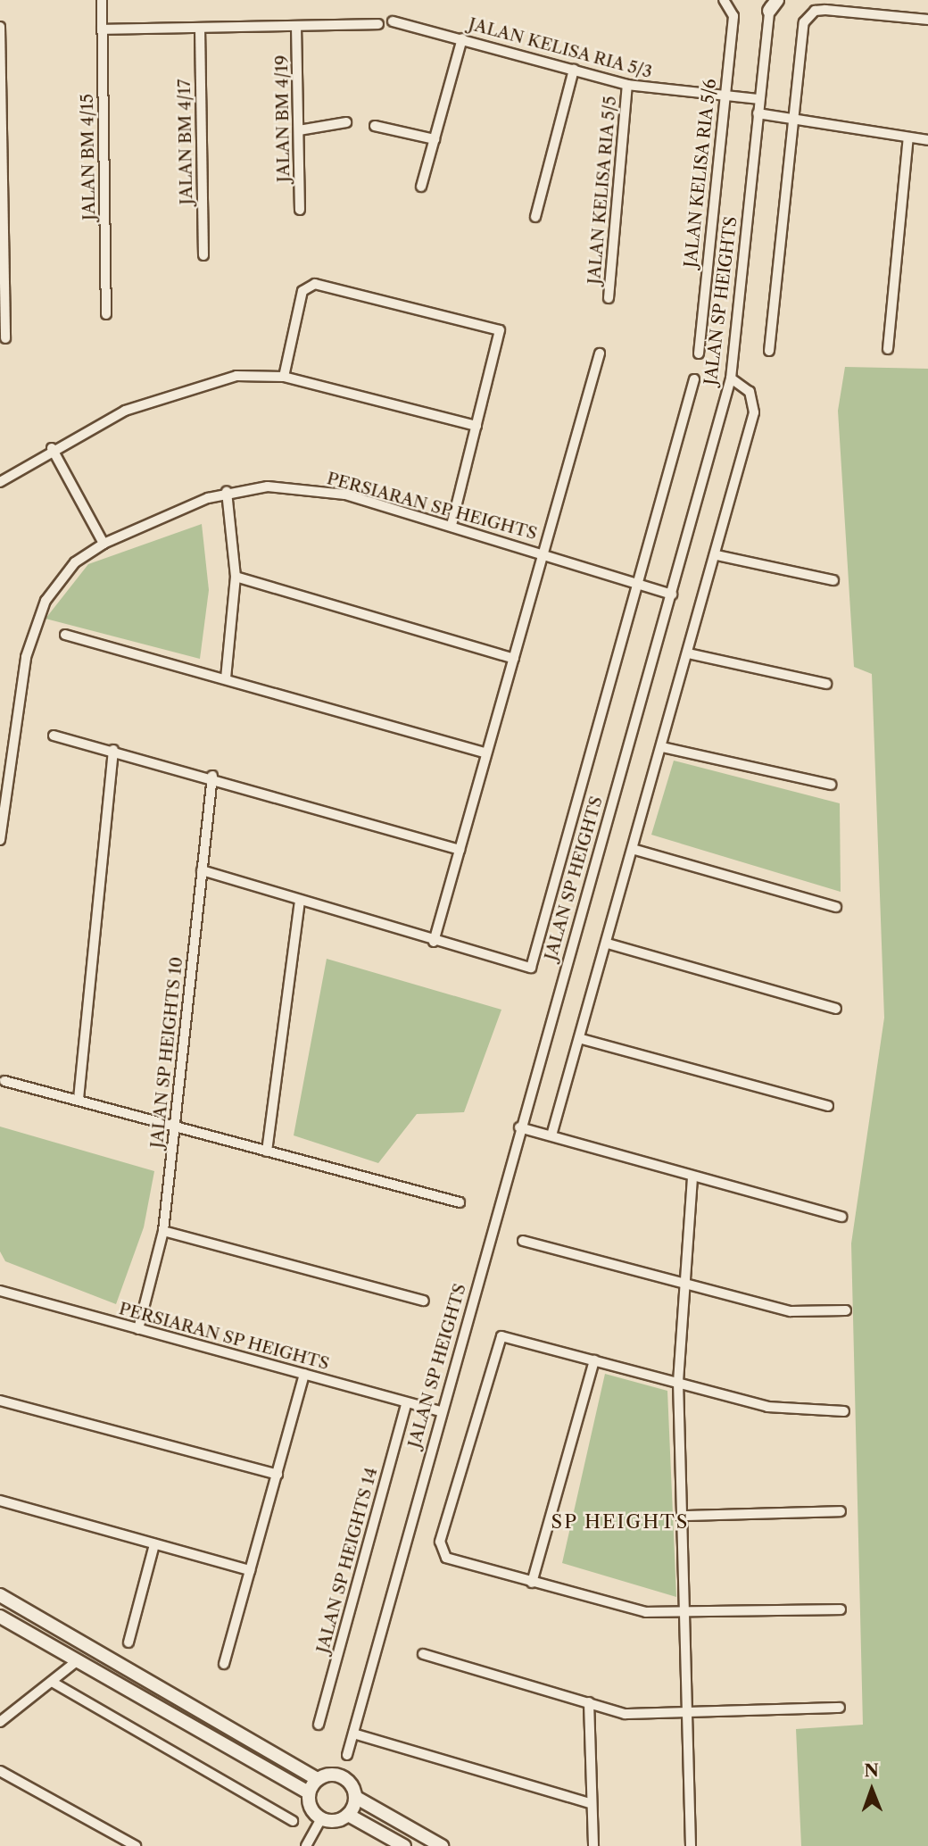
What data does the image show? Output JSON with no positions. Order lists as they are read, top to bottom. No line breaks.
{"streets":{"street":["JALAN KELISA RIA 5/3","JALAN BM 4/19","JALAN BM 4/17","JALAN BM 4/15","JALAN KELISA RIA 5/6","JALAN KELISA RIA 5/5","JALAN SP HEIGHTS","PERSIARAN SP HEIGHTS","JALAN SP HEIGHTS 10","JALAN SP HEIGHTS 14"]},"crossings":[["JALAN KELISA RIA 5/3","JALAN KELISA RIA 5/6"],["JALAN KELISA RIA 5/3","JALAN KELISA RIA 5/5"],["JALAN KELISA RIA 5/3","JALAN SP HEIGHTS"],["JALAN SP HEIGHTS","PERSIARAN SP HEIGHTS"],["PERSIARAN SP HEIGHTS","JALAN SP HEIGHTS 10"],["PERSIARAN SP HEIGHTS","JALAN SP HEIGHTS 14"]],"districts":["SP HEIGHTS"],"north":"top"}
